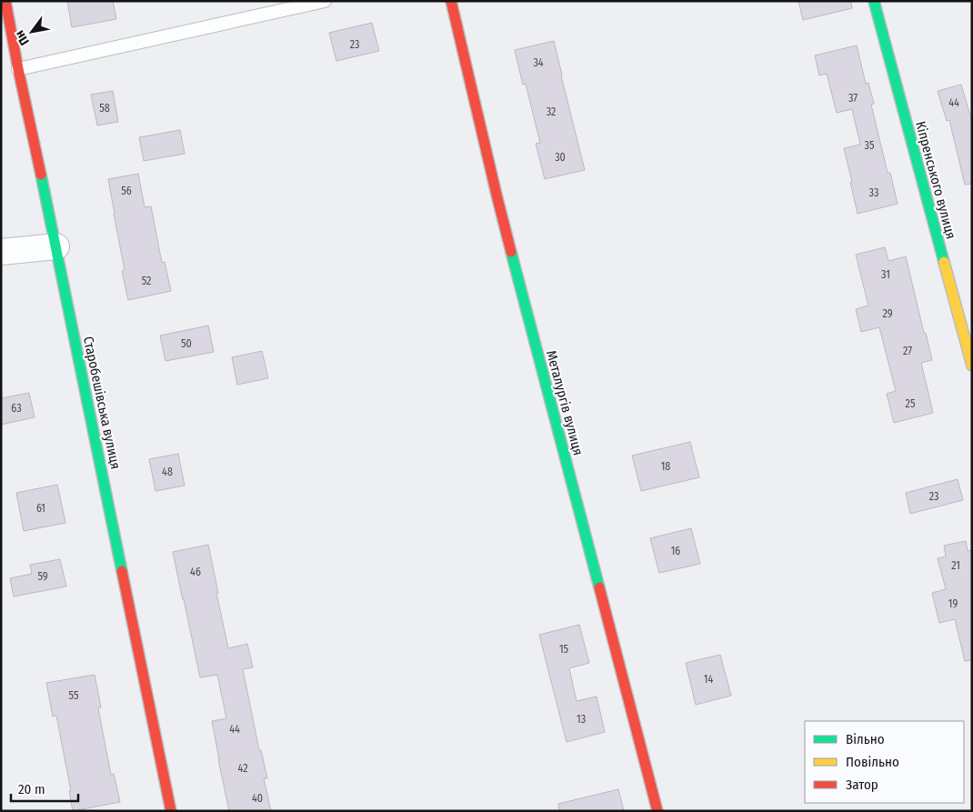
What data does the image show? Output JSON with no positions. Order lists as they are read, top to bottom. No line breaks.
{"streets":{"street":["Кіпренського вулиця","Старобешівська вулиця","Металургів вулиця"]},"house_numbers":["23","34","37","44","58","32","35","30","56","33","31","52","29","50","27","25","63","18","48","23","61","16","21","46","59","19","15","14","55","13","44","42","40"],"legend":["Вільно","Повільно","Затор"],"scale_bar":"20 m","north":"bottom left"}
